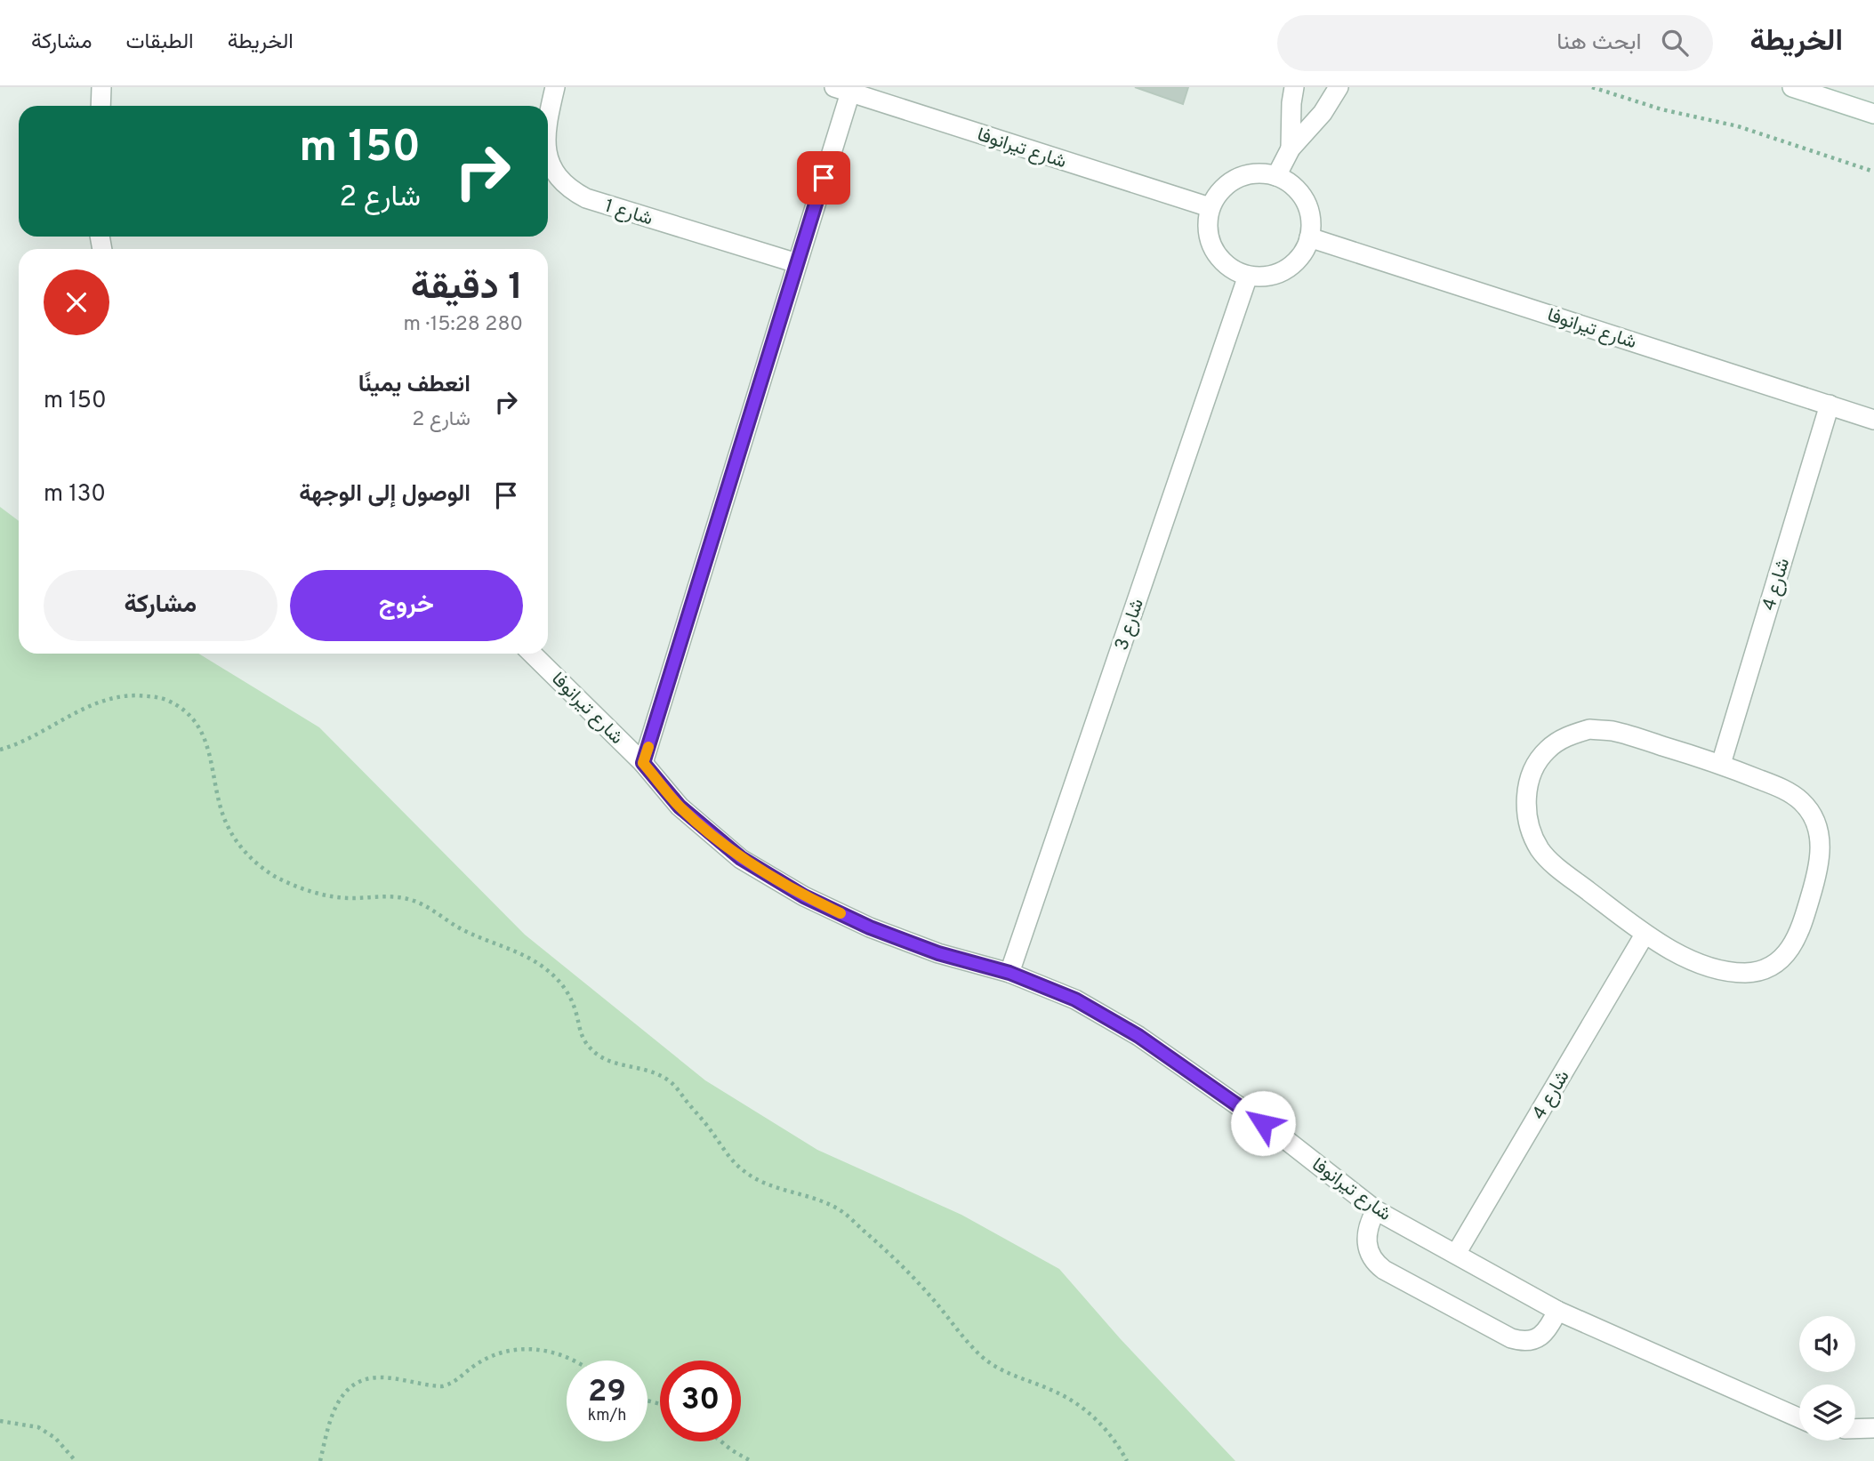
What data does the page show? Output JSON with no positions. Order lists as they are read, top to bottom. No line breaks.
{"streets":{"street":["شارع تيرانوفا","شارع 1","شارع 4","شارع 3"]},"crossings":[["شارع تيرانوفا","شارع 4"],["شارع تيرانوفا","شارع 3"]],"page":{"header":"الخريطة","search":"ابحث هنا","nav":["الخريطة","الطبقات","مشاركة"],"turn":["150 m","شارع 2"],"heading":["1 دقيقة","280 m · 15:28"],"list":[{"name":"انعطف يمينًا","note":"شارع 2","value":"150 m"},{"name":"الوصول إلى الوجهة","value":"130 m"}],"buttons":["خروج","مشاركة"],"speed":"29 km/h","limit":"30"}}
